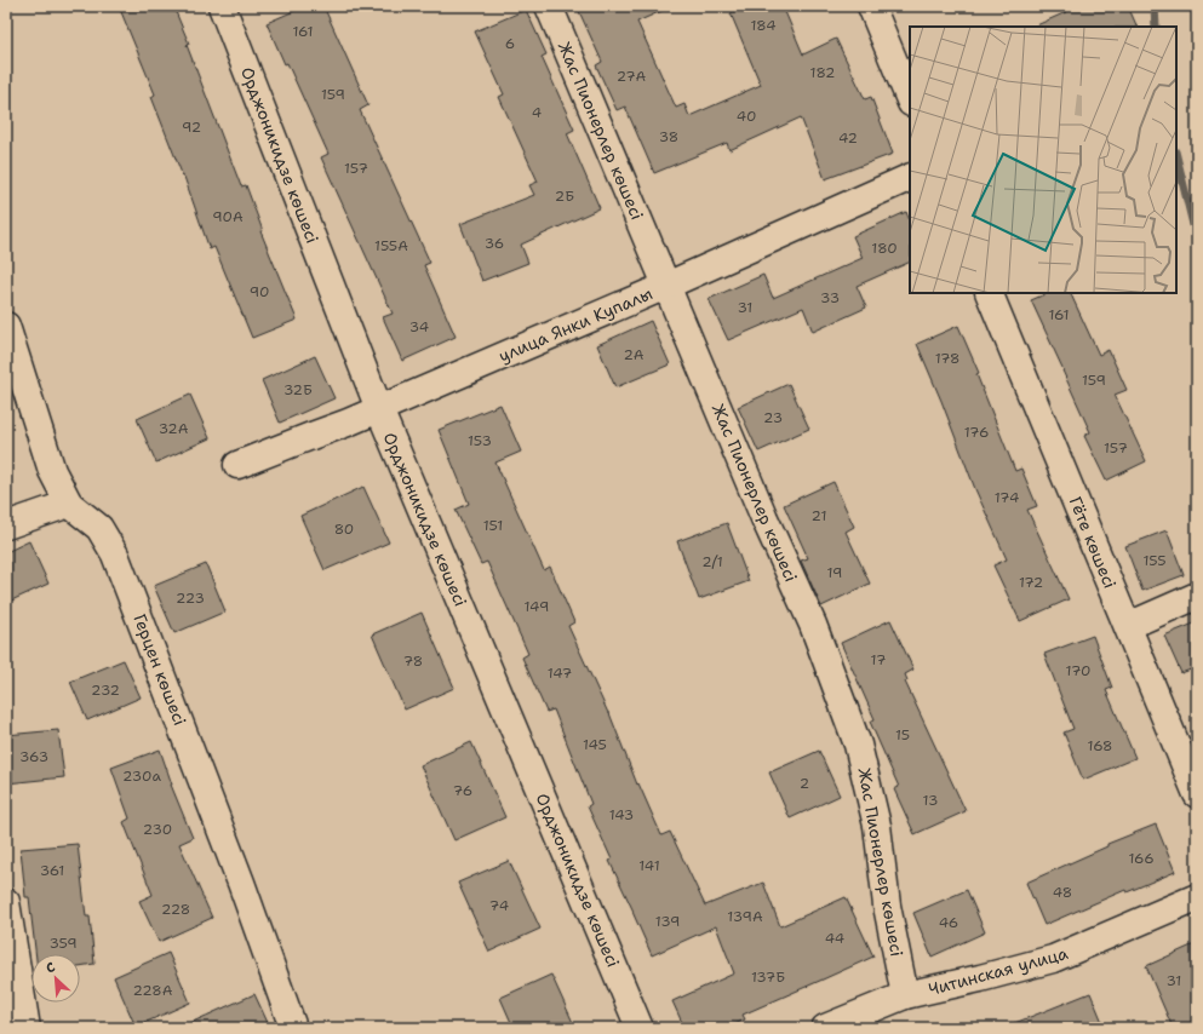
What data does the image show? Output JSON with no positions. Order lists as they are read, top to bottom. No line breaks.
{"streets":{"street":["Жас Пионерлер көшесі","Орджоникидзе көшесі","улица Янки Купалы","Гёте көшесі","Герцен көшесі","Читинская улица"]},"crossings":[["Жас Пионерлер көшесі","улица Янки Купалы"],["Жас Пионерлер көшесі","Читинская улица"],["Орджоникидзе көшесі","улица Янки Купалы"]],"house_numbers":["184","161","6","182","27А","159","4","40","92","38","42","157","2Б","90А","36","155А","180","90","33","31","161","34","2А","178","159","32Б","23","32А","176","153","157","174","21","151","80","155","2/1","19","172","223","149","17","78","170","147","232","15","145","168","363","230а","2","76","13","143","230","166","141","361","48","74","228","139А","139","46","44","359","137Б","31","228А"],"north":"top left"}
